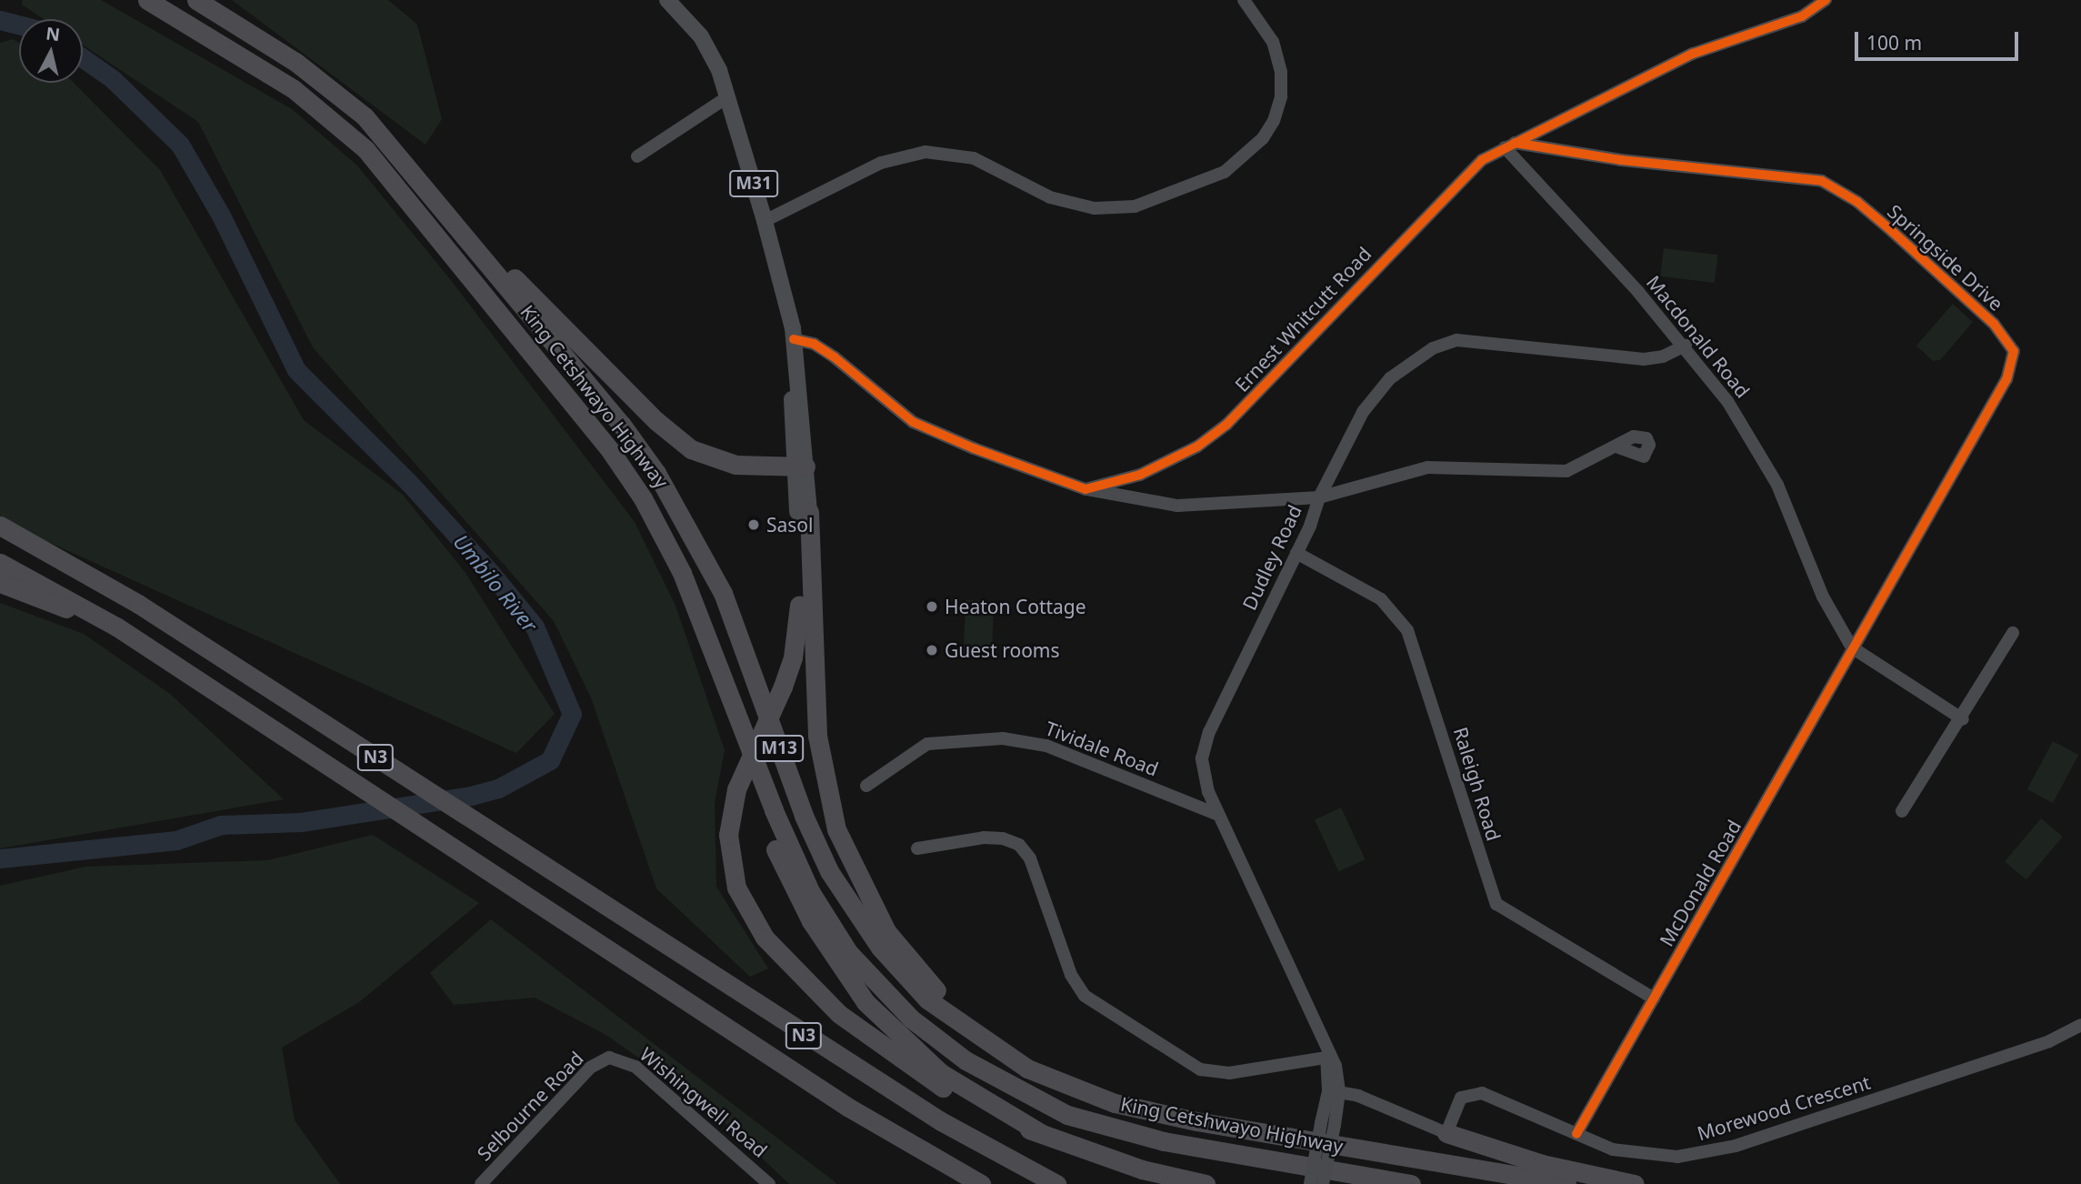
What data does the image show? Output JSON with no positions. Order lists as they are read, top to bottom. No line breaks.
{"streets":{"highway":["King Cetshwayo Highway","M13","N3"],"main road":["M31"],"street":["Springside Drive","Ernest Whitcutt Road","Macdonald Road","Dudley Road","Tividale Road","Raleigh Road","McDonald Road","Wishingwell Road","Selbourne Road","Morewood Crescent"]},"crossings":[["Springside Drive","Ernest Whitcutt Road"],["Springside Drive","Macdonald Road"],["Springside Drive","McDonald Road"],["Ernest Whitcutt Road","Macdonald Road"],["Macdonald Road","Dudley Road"],["Macdonald Road","McDonald Road"],["Dudley Road","Tividale Road"],["Dudley Road","Raleigh Road"],["Raleigh Road","McDonald Road"],["McDonald Road","Morewood Crescent"],["Wishingwell Road","Selbourne Road"]],"water":["Umbilo River"],"places":["Sasol","Heaton Cottage","Guest rooms"],"scale_bar":"100 m","north":"top"}
